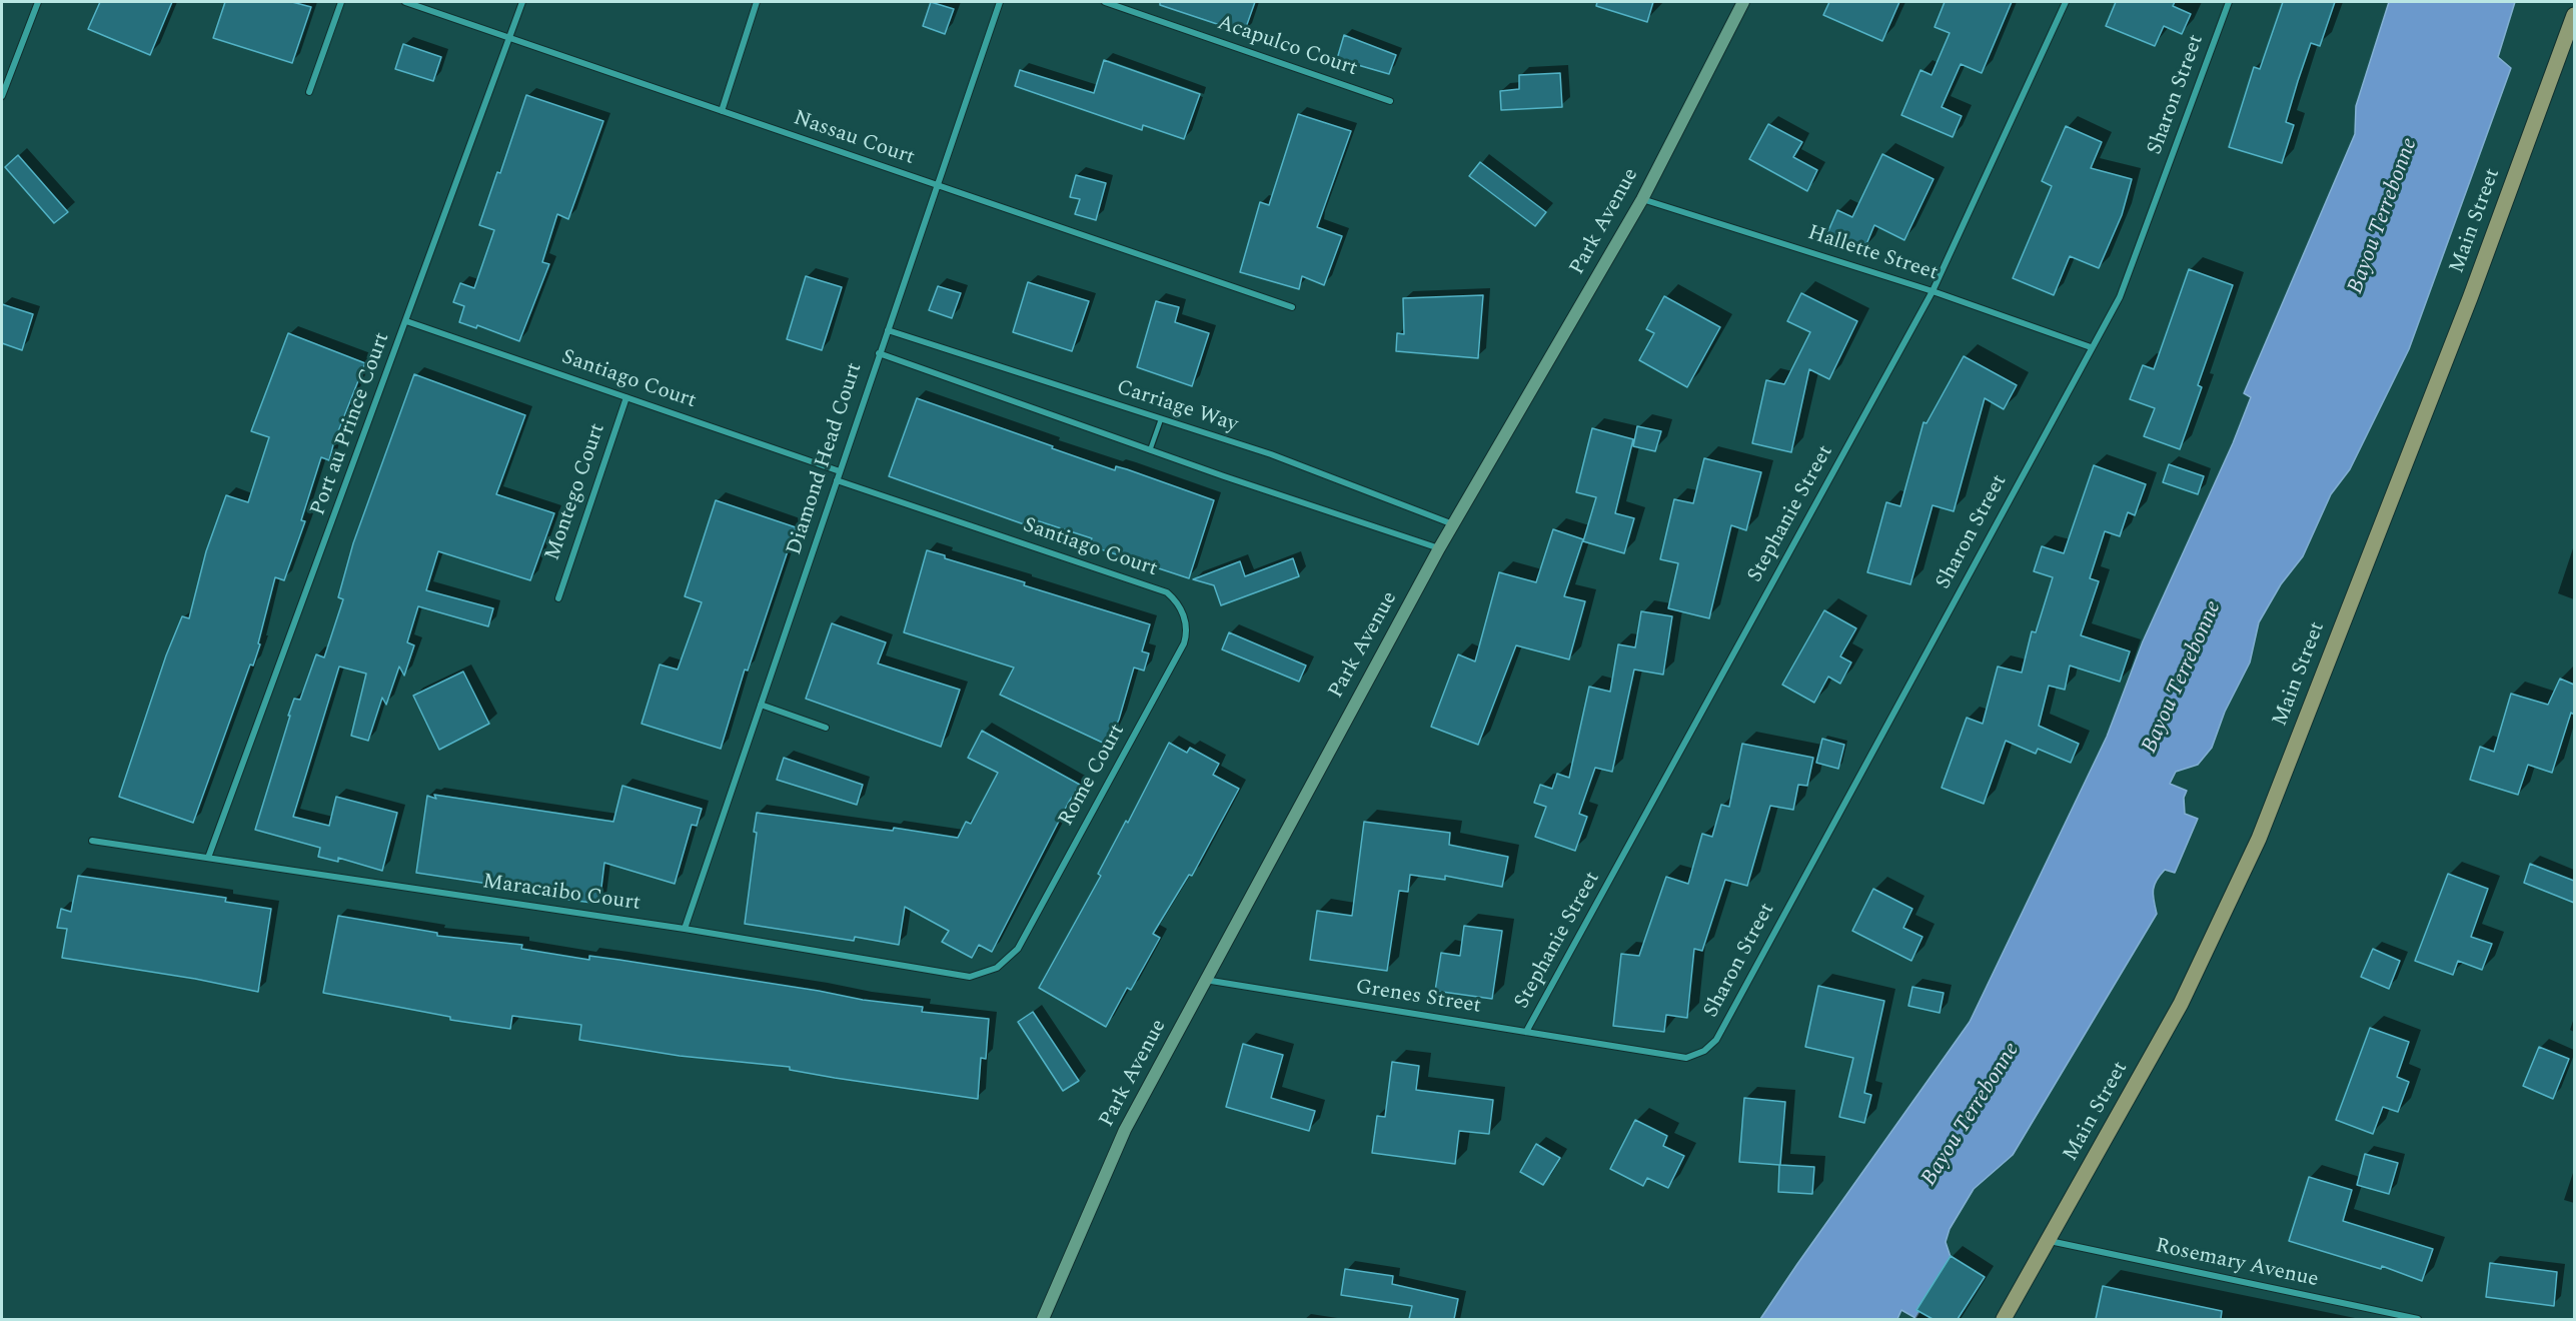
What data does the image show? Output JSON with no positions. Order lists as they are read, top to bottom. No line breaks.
{"streets":{"main road":["Main Street","Park Avenue"],"street":["Acapulco Court","Sharon Street","Nassau Court","Hallette Street","Santiago Court","Carriage Way","Port au Prince Court","Diamond Head Court","Montego Court","Stephanie Street","Rome Court","Maracaibo Court","Grenes Street","Rosemary Avenue"]},"crossings":[["Sharon Street","Hallette Street"],["Sharon Street","Grenes Street"],["Nassau Court","Port au Prince Court"],["Nassau Court","Diamond Head Court"],["Main Street","Rosemary Avenue"],["Park Avenue","Hallette Street"],["Park Avenue","Carriage Way"],["Park Avenue","Grenes Street"],["Hallette Street","Stephanie Street"],["Santiago Court","Port au Prince Court"],["Santiago Court","Diamond Head Court"],["Santiago Court","Montego Court"],["Santiago Court","Rome Court"],["Carriage Way","Diamond Head Court"],["Port au Prince Court","Maracaibo Court"],["Diamond Head Court","Maracaibo Court"],["Stephanie Street","Grenes Street"],["Rome Court","Maracaibo Court"]],"water":["Bayou Terrebonne"]}
